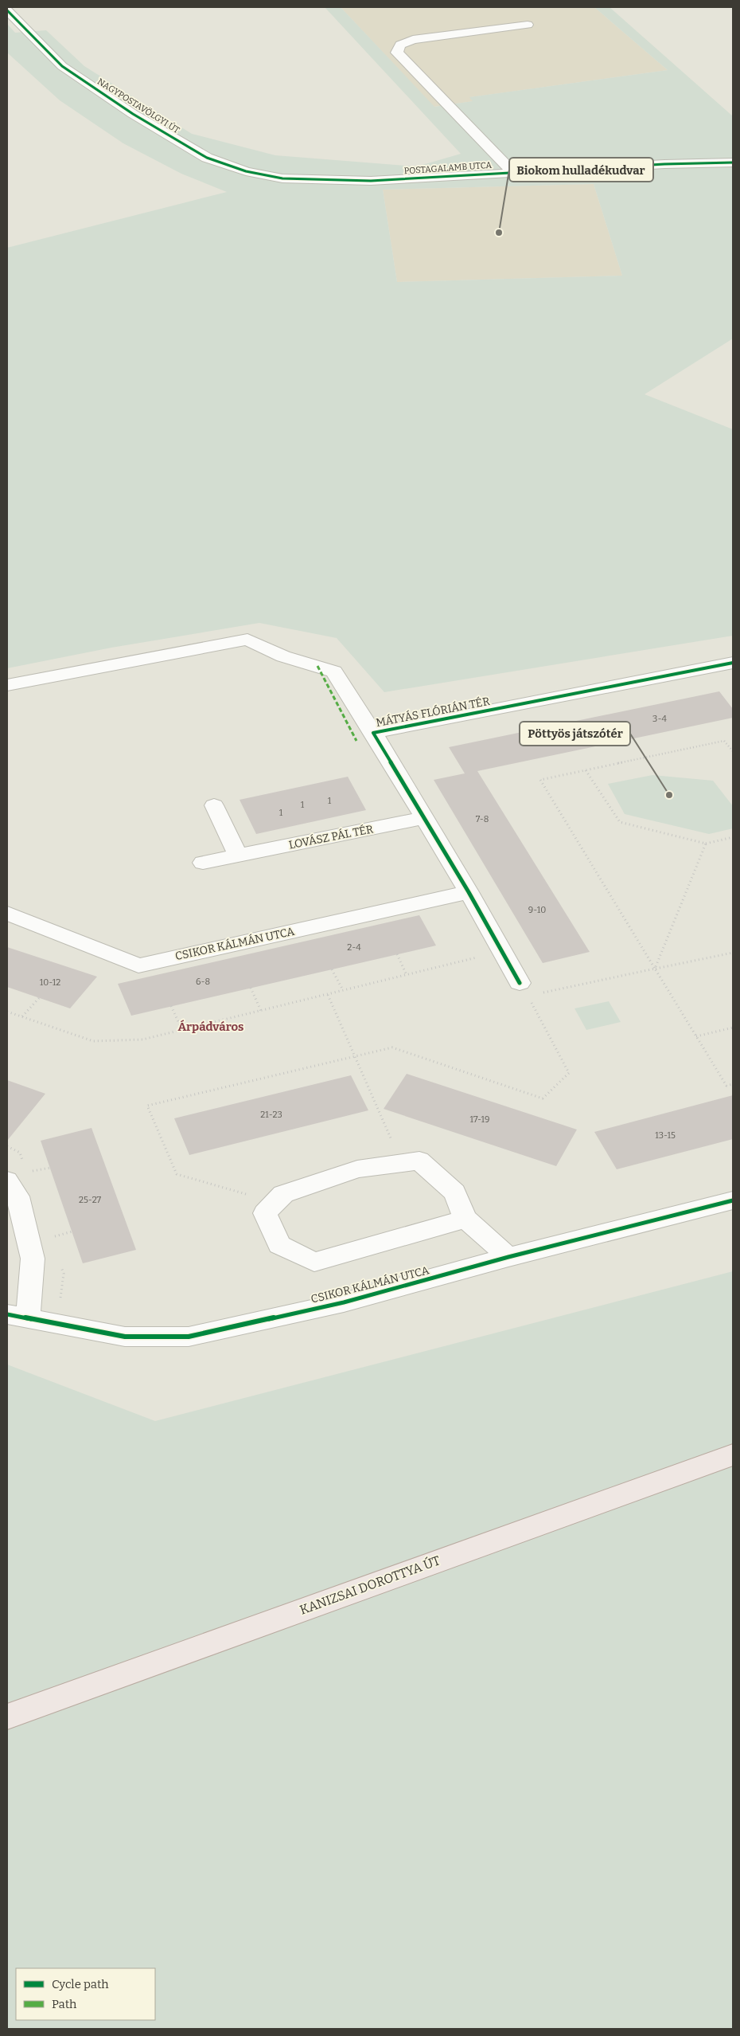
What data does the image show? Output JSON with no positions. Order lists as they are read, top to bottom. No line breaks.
{"streets":{"main road":["KANIZSAI DOROTTYA ÚT"],"street":["NAGYPOSTAVÖLGYI ÚT","POSTAGALAMB UTCA","MÁTYÁS FLÓRIÁN TÉR","LOVÁSZ PÁL TÉR","CSIKOR KÁLMÁN UTCA"]},"crossings":[["NAGYPOSTAVÖLGYI ÚT","POSTAGALAMB UTCA"],["MÁTYÁS FLÓRIÁN TÉR","LOVÁSZ PÁL TÉR"],["MÁTYÁS FLÓRIÁN TÉR","CSIKOR KÁLMÁN UTCA"]],"districts":["Árpádváros"],"places":["Biokom hulladékudvar","Pöttyös játszótér"],"house_numbers":["3-4","1","1","1","7-8","9-10","2-4","6-8","10-12","21-23","17-19","13-15","25-27"],"legend":["Cycle path","Path"]}
